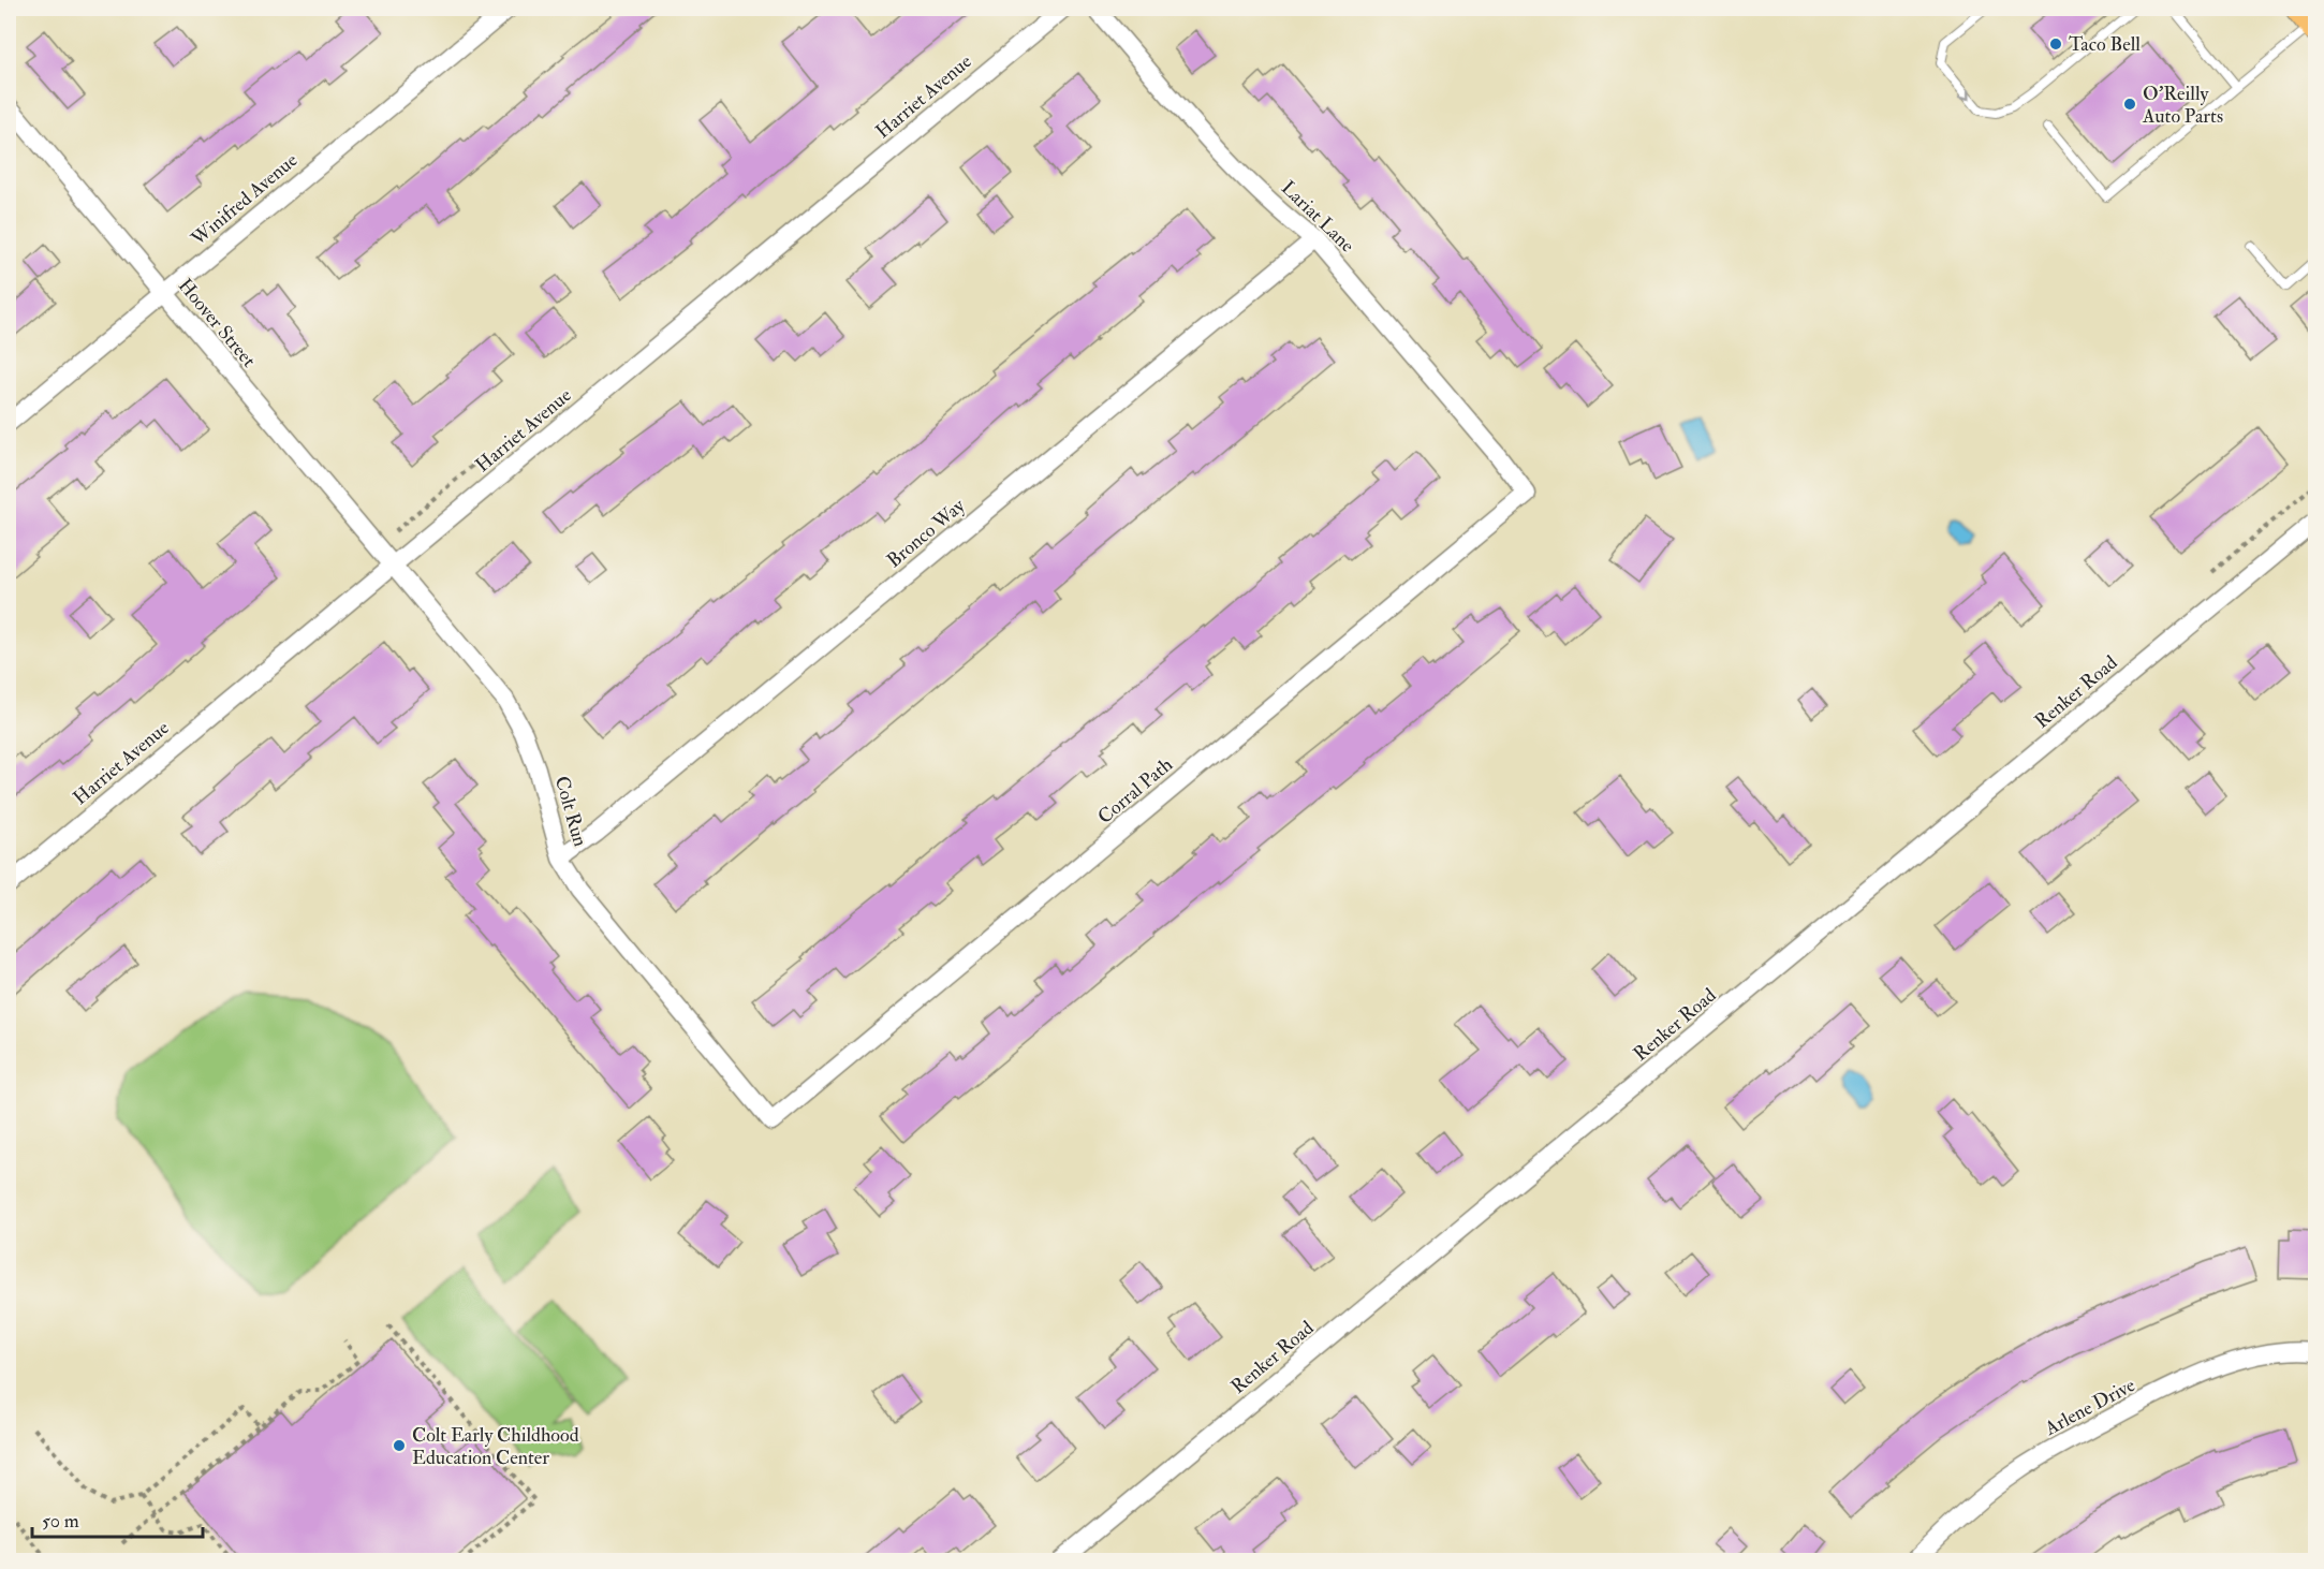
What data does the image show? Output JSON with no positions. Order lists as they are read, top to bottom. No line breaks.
{"streets":{"street":["Harriet Avenue","Winifred Avenue","Lariat Lane","Hoover Street","Bronco Way","Renker Road","Corral Path","Colt Run","Arlene Drive"]},"crossings":[["Harriet Avenue","Hoover Street"],["Harriet Avenue","Colt Run"],["Winifred Avenue","Hoover Street"],["Lariat Lane","Bronco Way"],["Lariat Lane","Corral Path"],["Hoover Street","Colt Run"],["Bronco Way","Colt Run"],["Corral Path","Colt Run"]],"places":["Taco Bell","O'Reilly Auto Parts","Colt Early Childhood Education Center"],"scale_bar":"50 m"}
